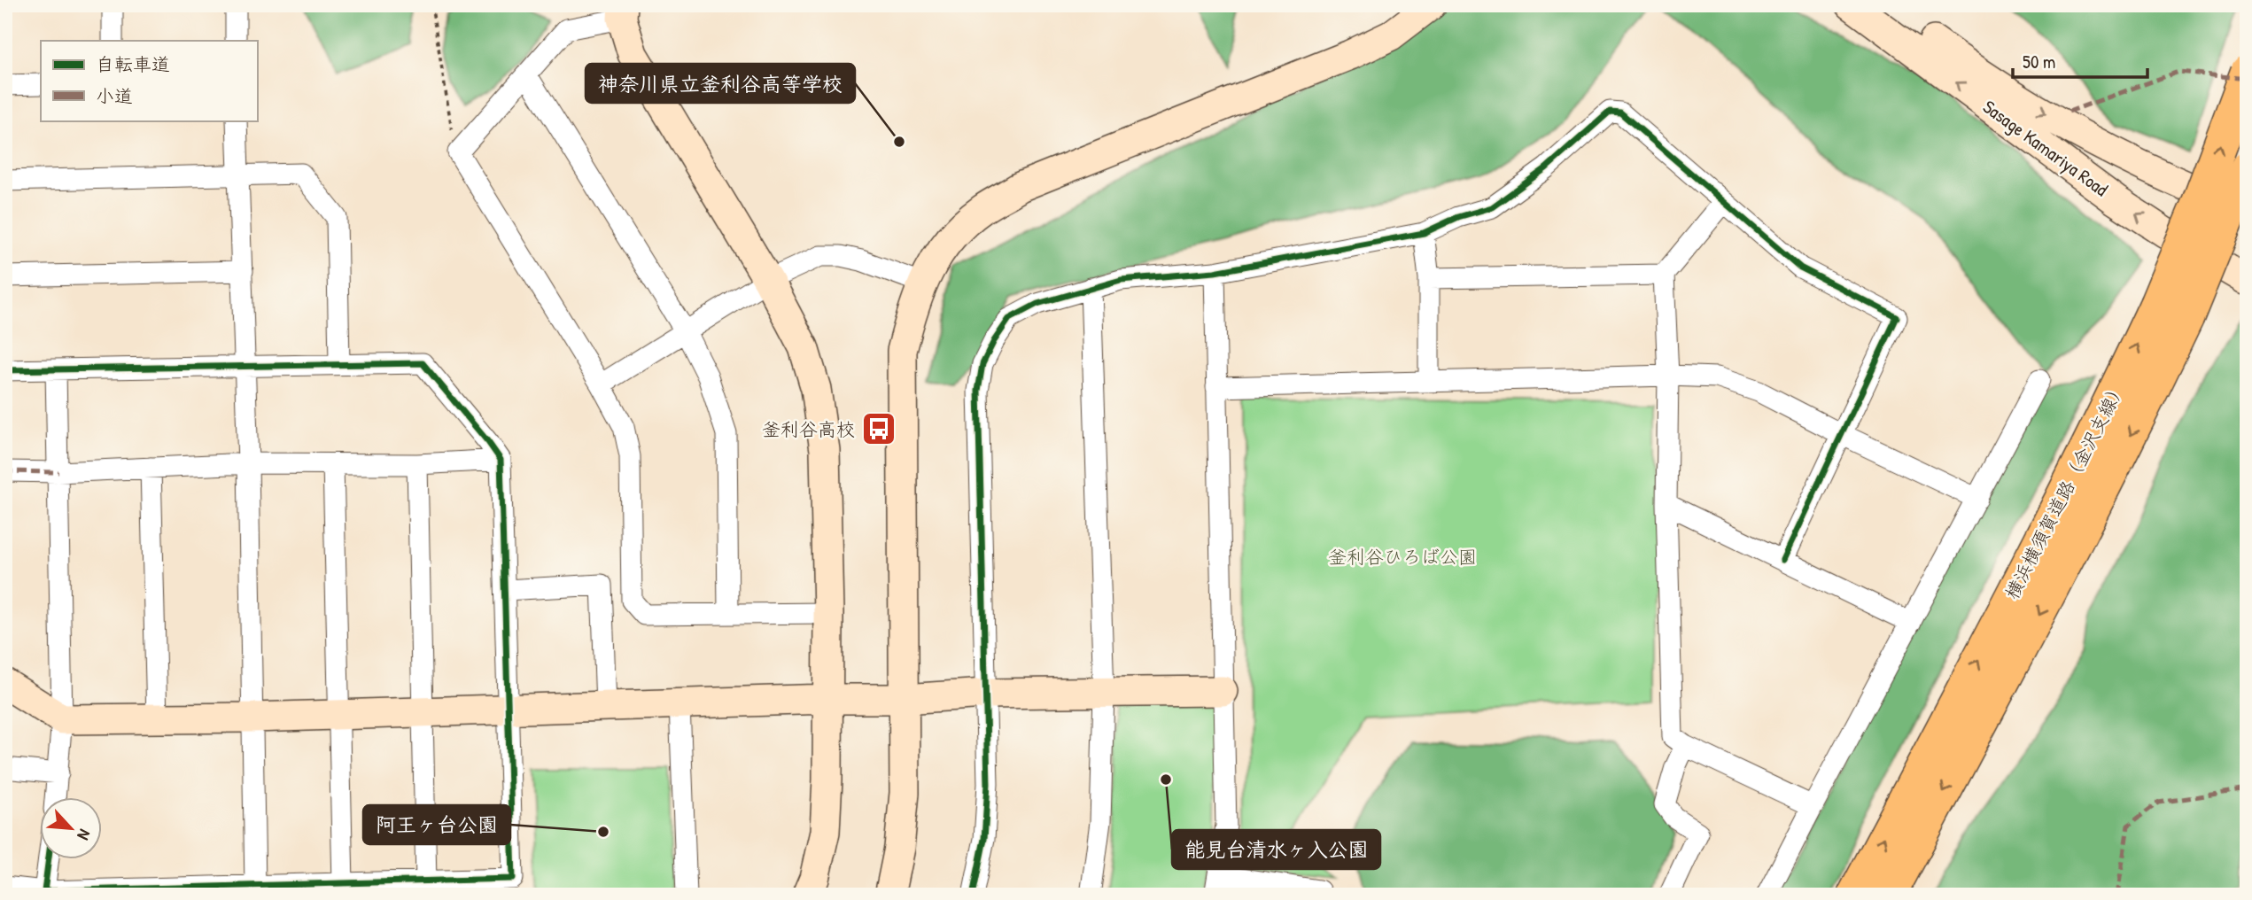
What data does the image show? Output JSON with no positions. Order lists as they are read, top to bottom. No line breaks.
{"streets":{"highway":["横浜横須賀道路（金沢支線）"],"street":["Sasage Kamariya Road"]},"parks":["釜利谷ひろば公園"],"places":{"other":["神奈川県立釜利谷高等学校","能見台清水ヶ入公園","阿王ヶ台公園"],"bus stop":["釜利谷高校"]},"legend":["自転車道","小道"],"scale_bar":"50 m","north":"bottom right"}
